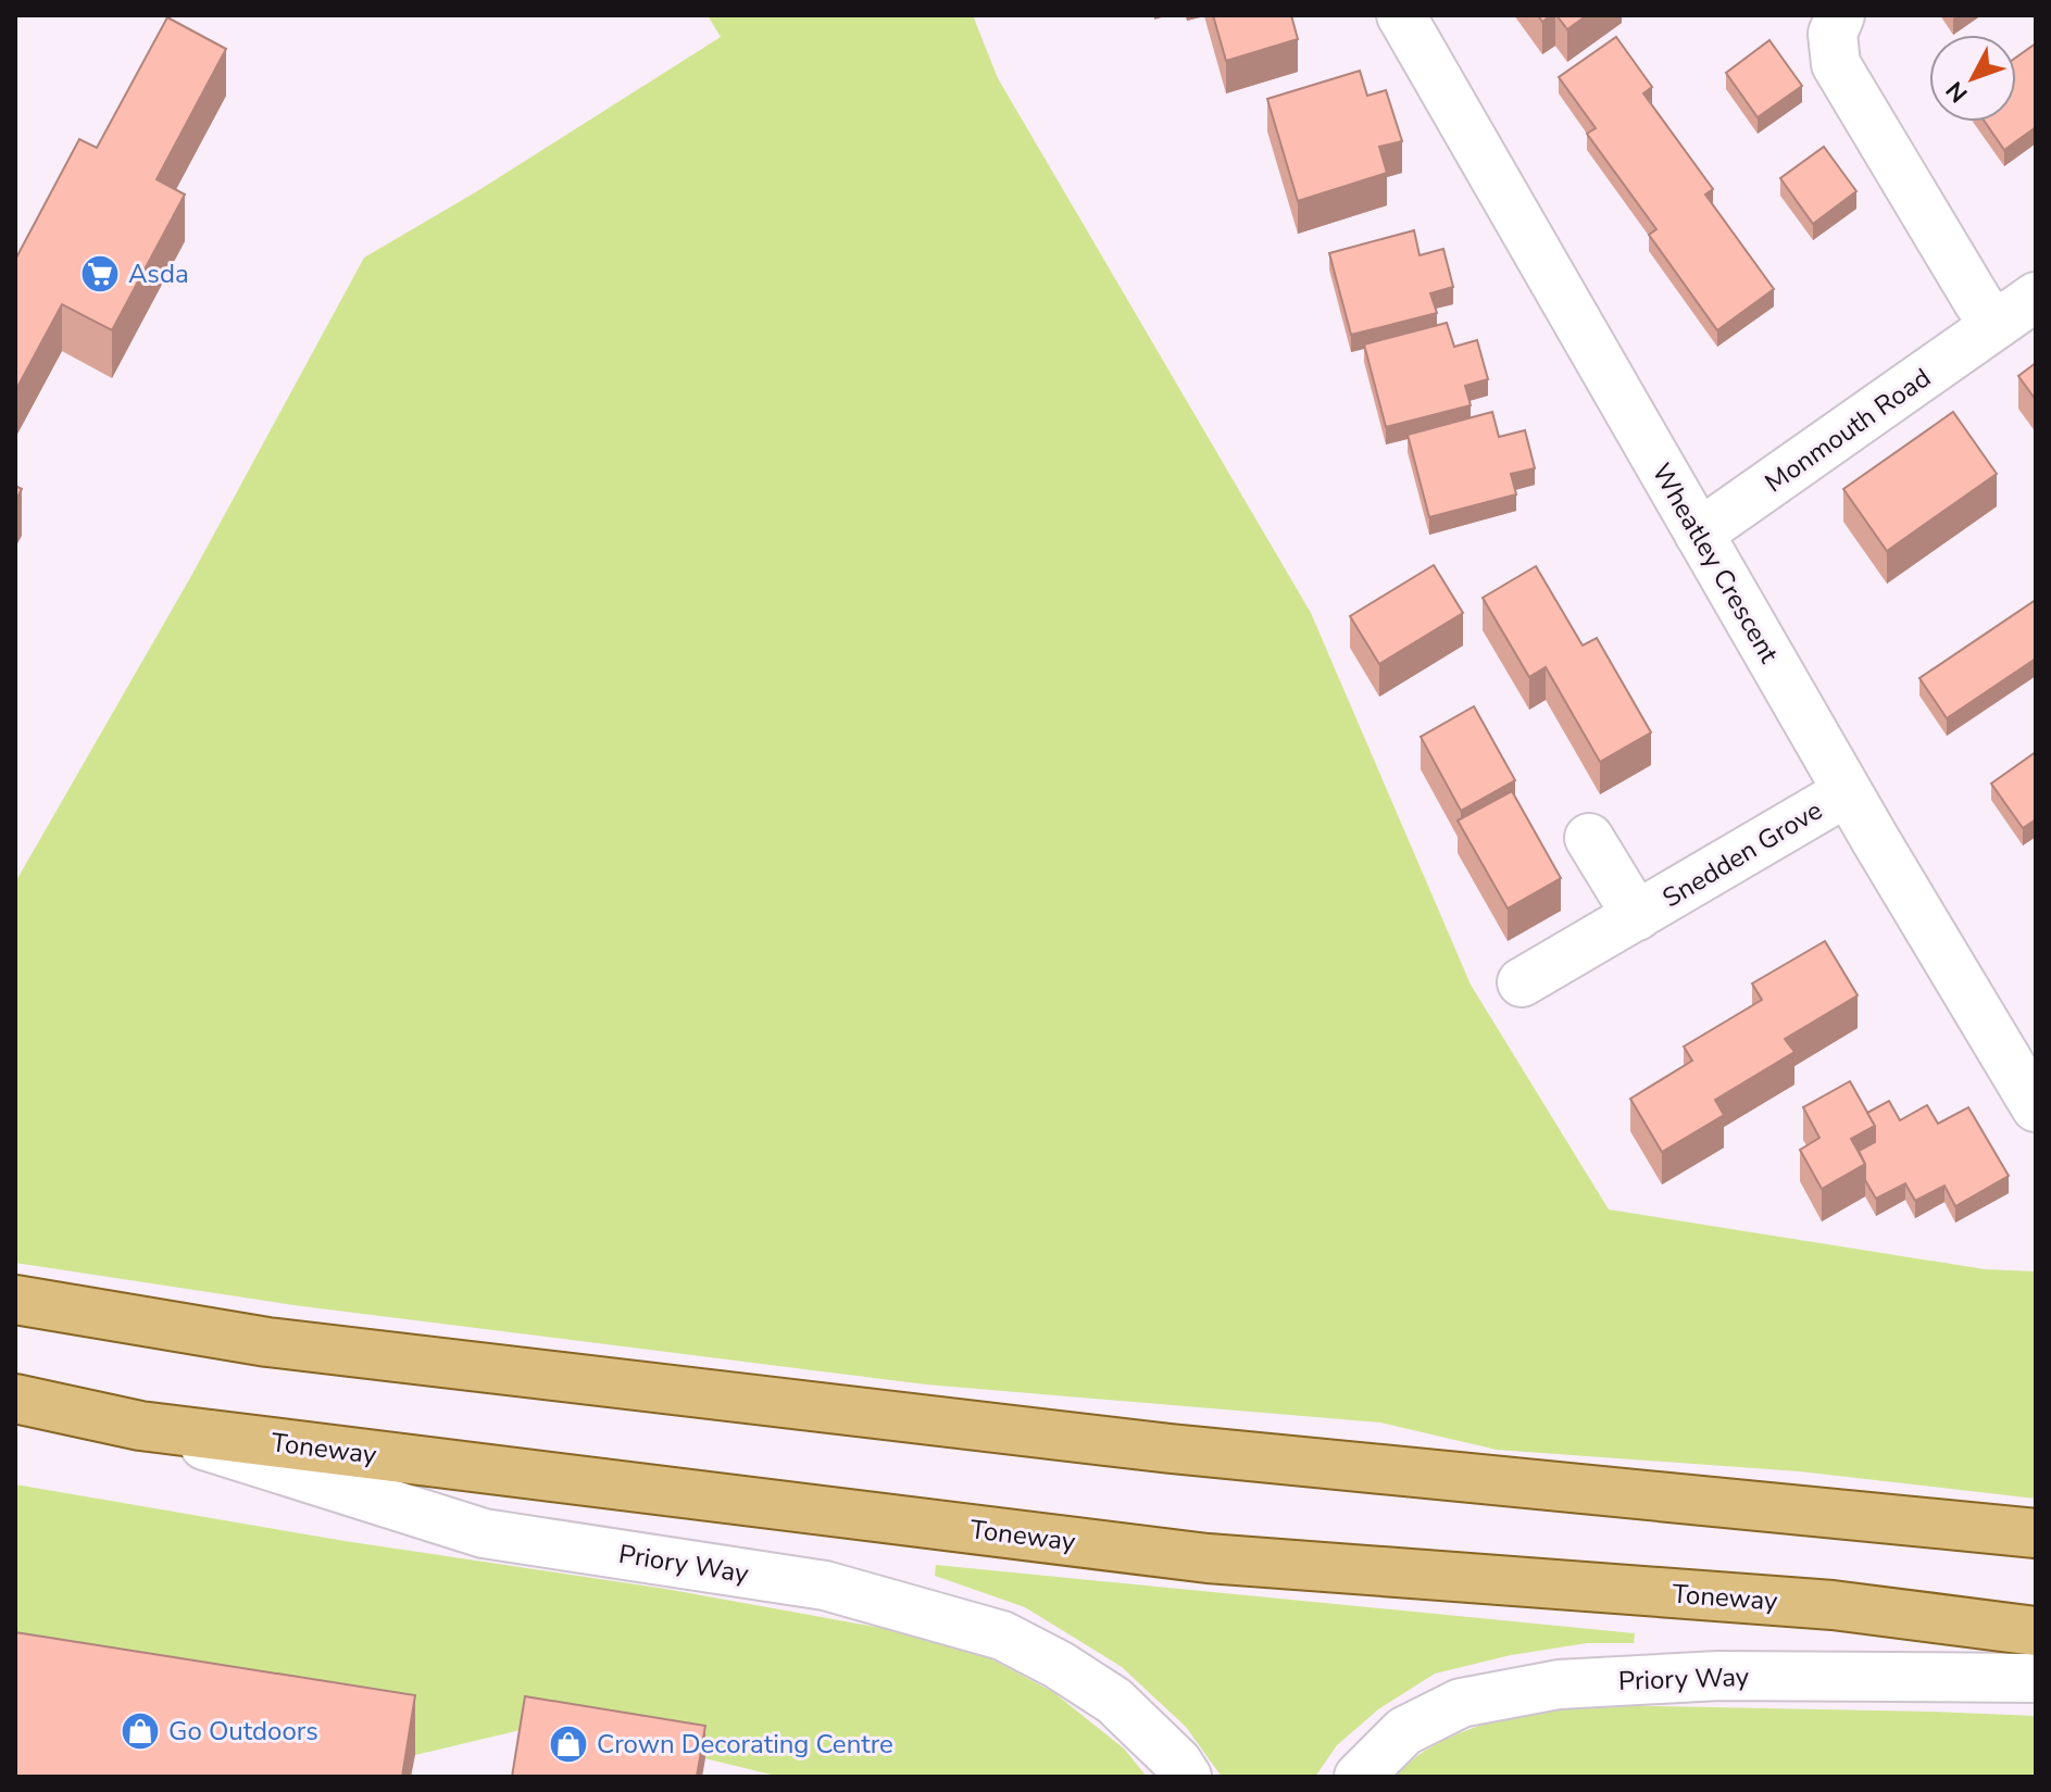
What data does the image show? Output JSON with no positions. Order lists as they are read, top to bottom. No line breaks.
{"streets":{"main road":["Toneway"],"street":["Monmouth Road","Wheatley Crescent","Snedden Grove","Priory Way"]},"crossings":[["Monmouth Road","Wheatley Crescent"],["Wheatley Crescent","Snedden Grove"],["Toneway","Priory Way"]],"places":{"supermarket":["Asda"],"shop":["Go Outdoors","Crown Decorating Centre"]},"north":"bottom left"}
